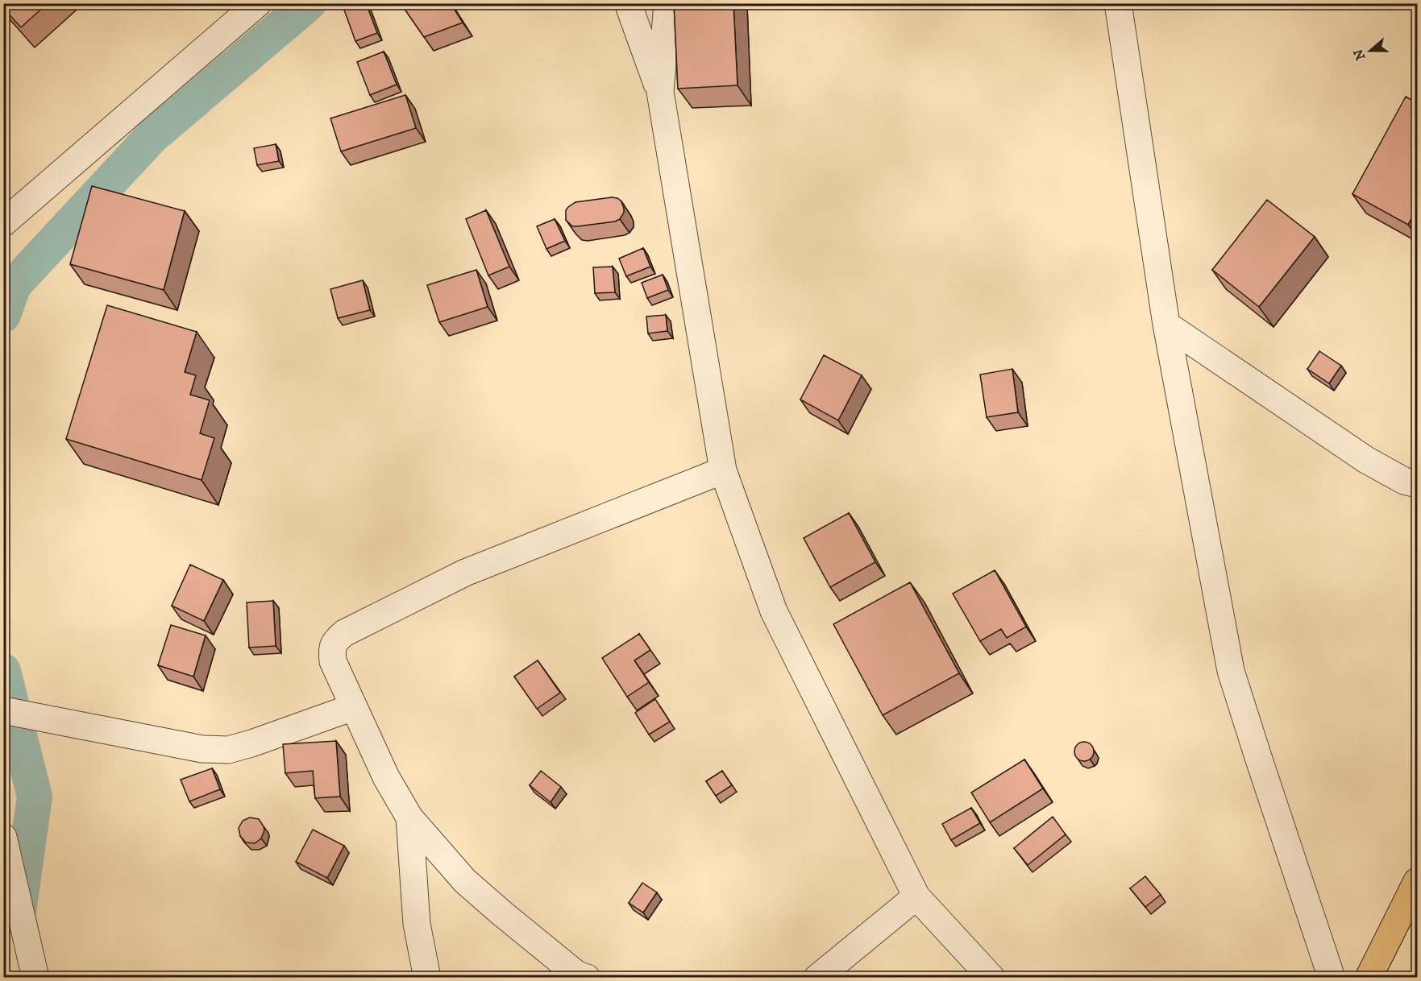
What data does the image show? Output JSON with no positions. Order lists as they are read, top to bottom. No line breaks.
{"north":"left"}
